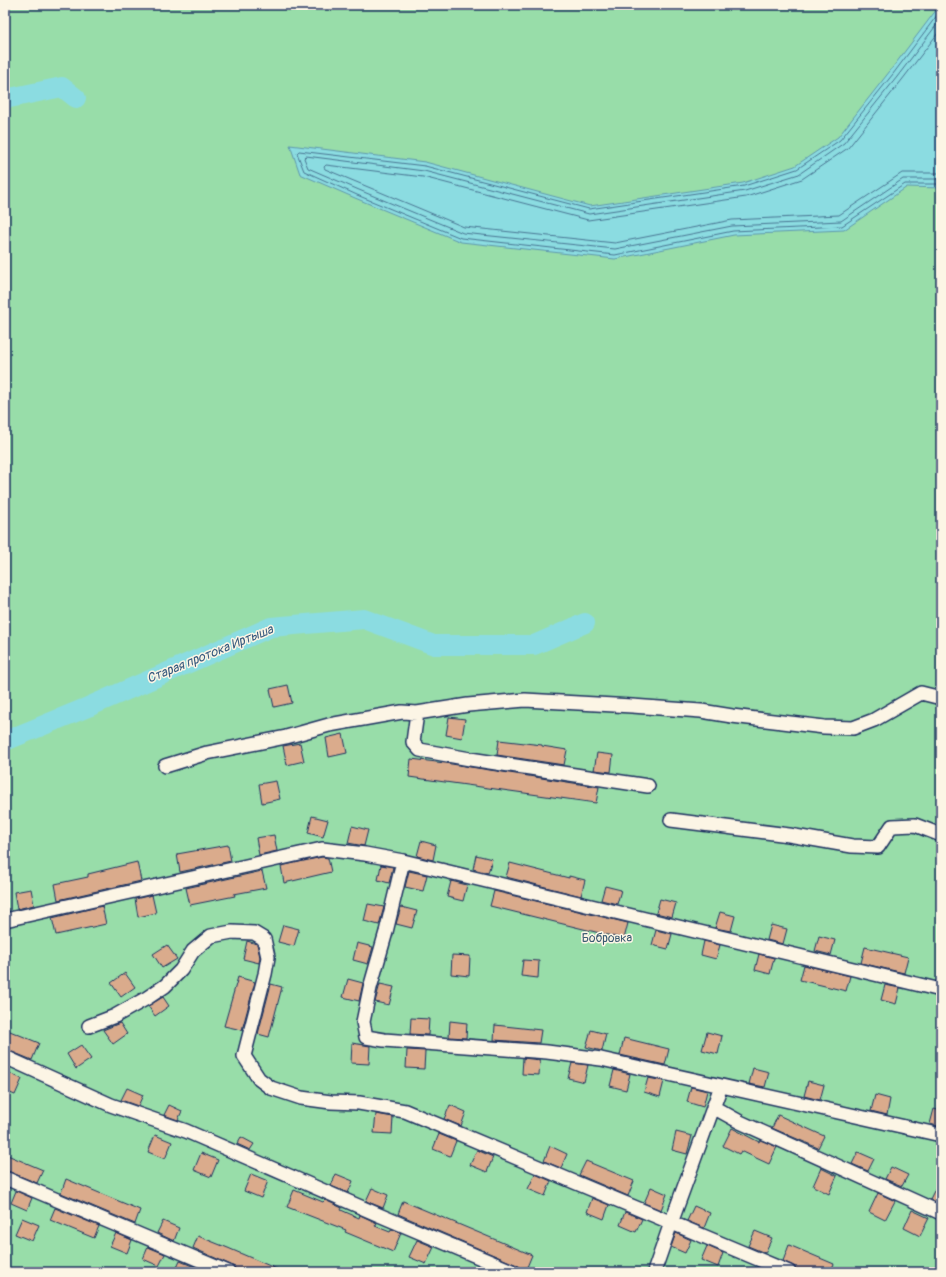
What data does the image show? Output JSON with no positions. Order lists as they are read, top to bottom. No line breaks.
{"water":["Старая протока Иртыша"],"parks":["Бобровка"]}
